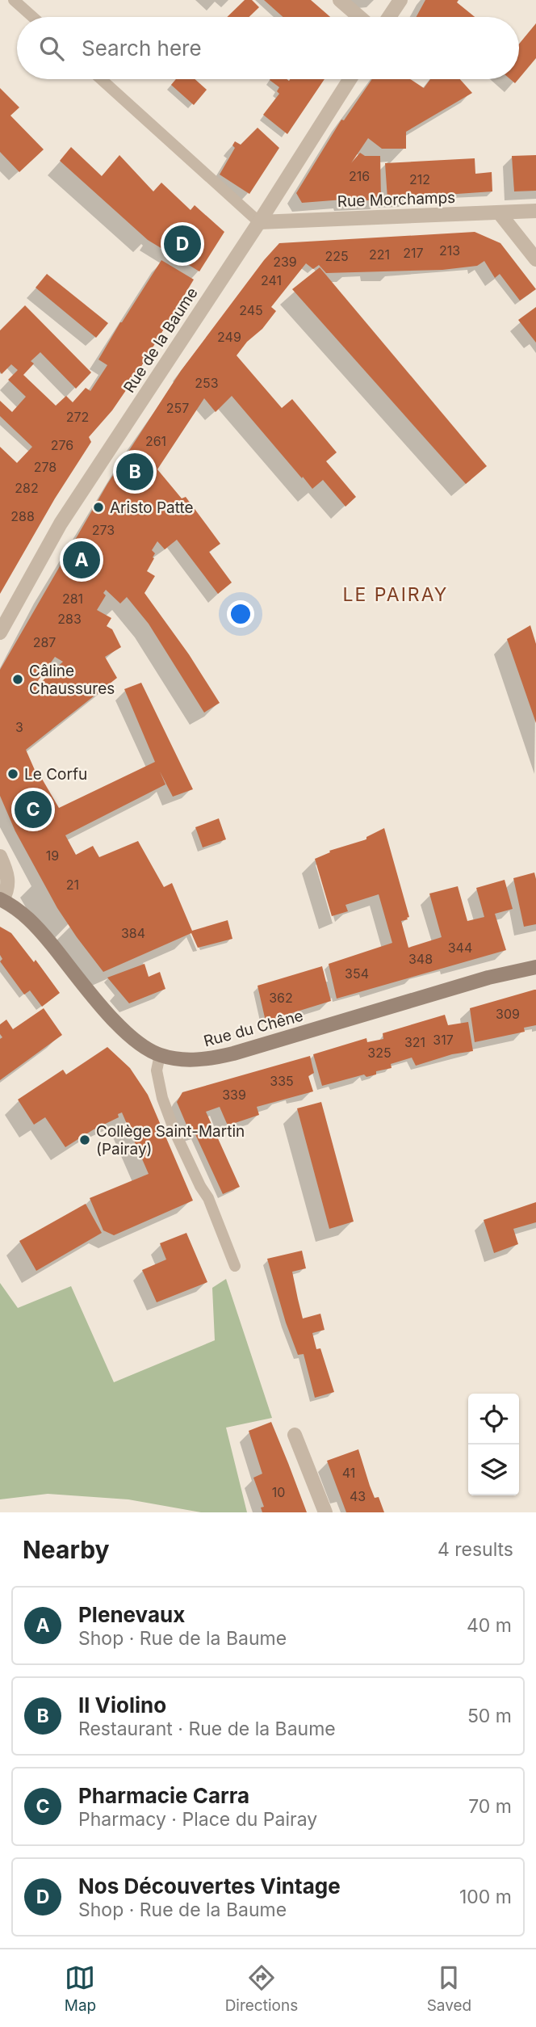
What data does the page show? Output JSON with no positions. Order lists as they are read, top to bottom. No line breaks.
{"streets":{"main road":["Rue du Chêne"],"street":["Rue Morchamps","Rue de la Baume"]},"crossings":[["Rue Morchamps","Rue de la Baume"]],"districts":["LE PAIRAY"],"places":["Aristo Patte","Câline Chaussures","Le Corfu","Collège Saint-Martin (Pairay)"],"house_numbers":["216","212","213","217","221","225","239","241","245","249","253","257","272","261","276","278","282","288","273","281","283","287","3","19","21","384","344","348","354","362","309","317","321","325","335","339","41","10","43"],"page":{"search":"Search here","pins":["D","B","A","C"],"heading":["Nearby","4 results"],"list":[{"mark":"A","name":"Plenevaux","note":"Shop · Rue de la Baume","value":"40 m"},{"mark":"B","name":"Il Violino","note":"Restaurant · Rue de la Baume","value":"50 m"},{"mark":"C","name":"Pharmacie Carra","note":"Pharmacy · Place du Pairay","value":"70 m"},{"mark":"D","name":"Nos Découvertes Vintage","note":"Shop · Rue de la Baume","value":"100 m"}],"nav":["Map","Directions","Saved"]}}
